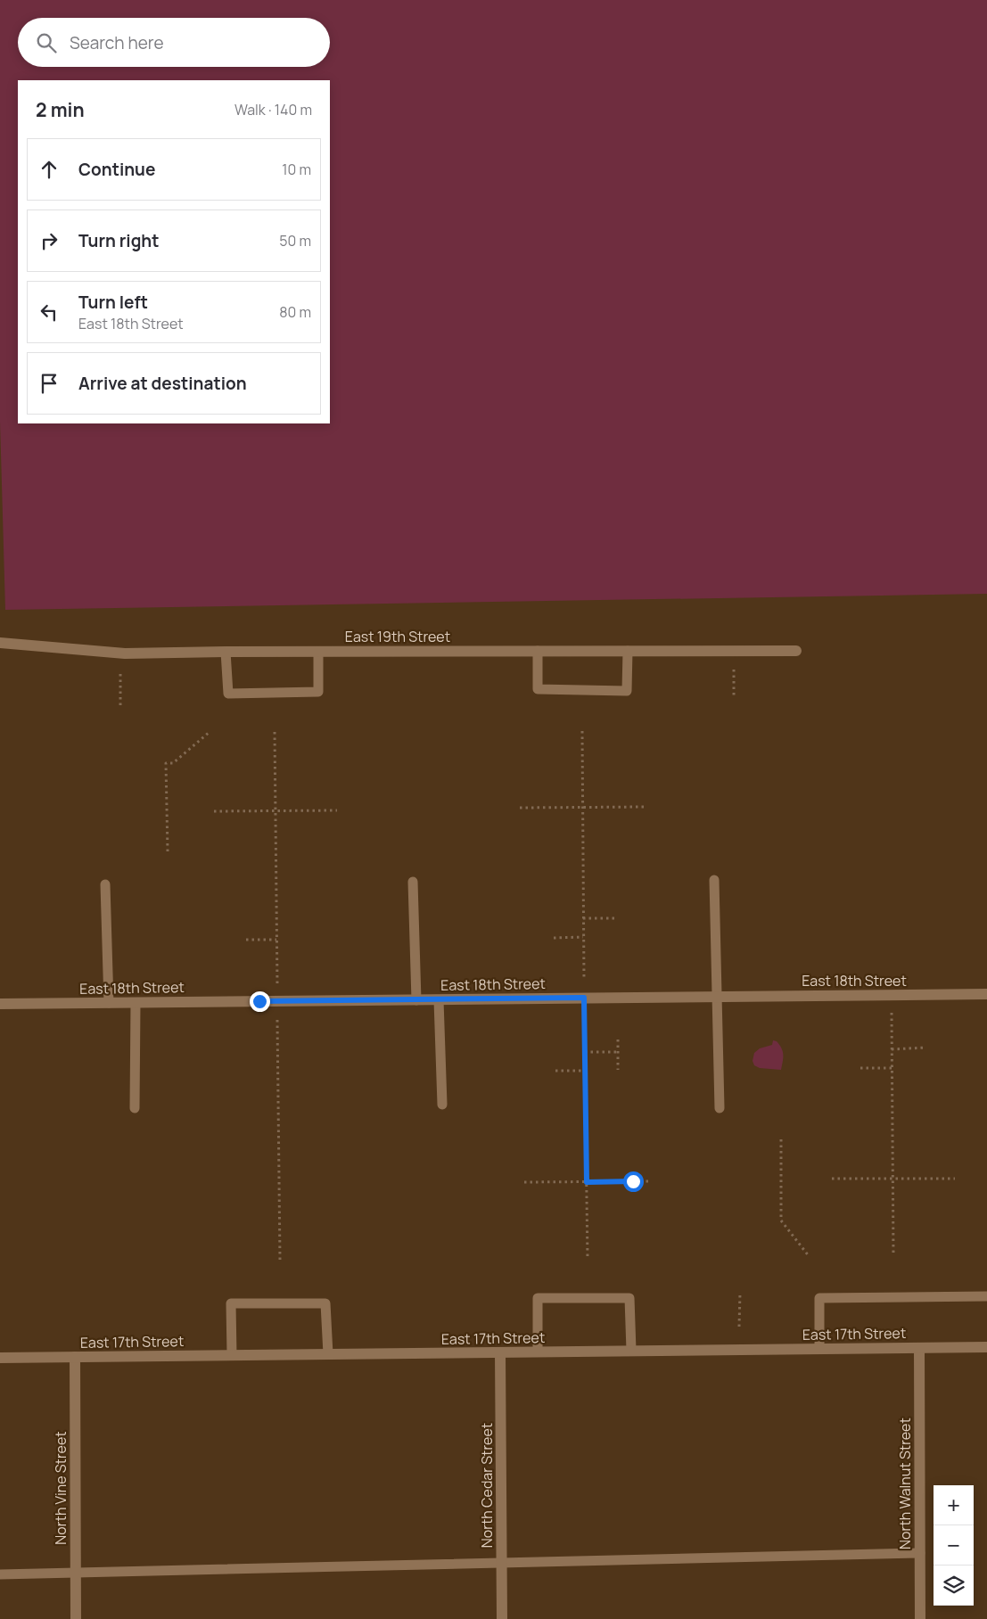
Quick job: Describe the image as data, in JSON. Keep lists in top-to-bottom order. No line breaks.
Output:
{"streets":{"street":["East 19th Street","East 18th Street","East 17th Street","North Walnut Street","North Cedar Street","North Vine Street"]},"crossings":[["East 17th Street","North Walnut Street"],["East 17th Street","North Cedar Street"],["East 17th Street","North Vine Street"]],"page":{"search":"Search here","heading":["2 min","Walk · 140 m"],"list":[["Continue","10 m"],["Turn right","50 m"],["Turn left","East 18th Street","80 m"],"Arrive at destination"],"map_buttons":["+","−"]}}
